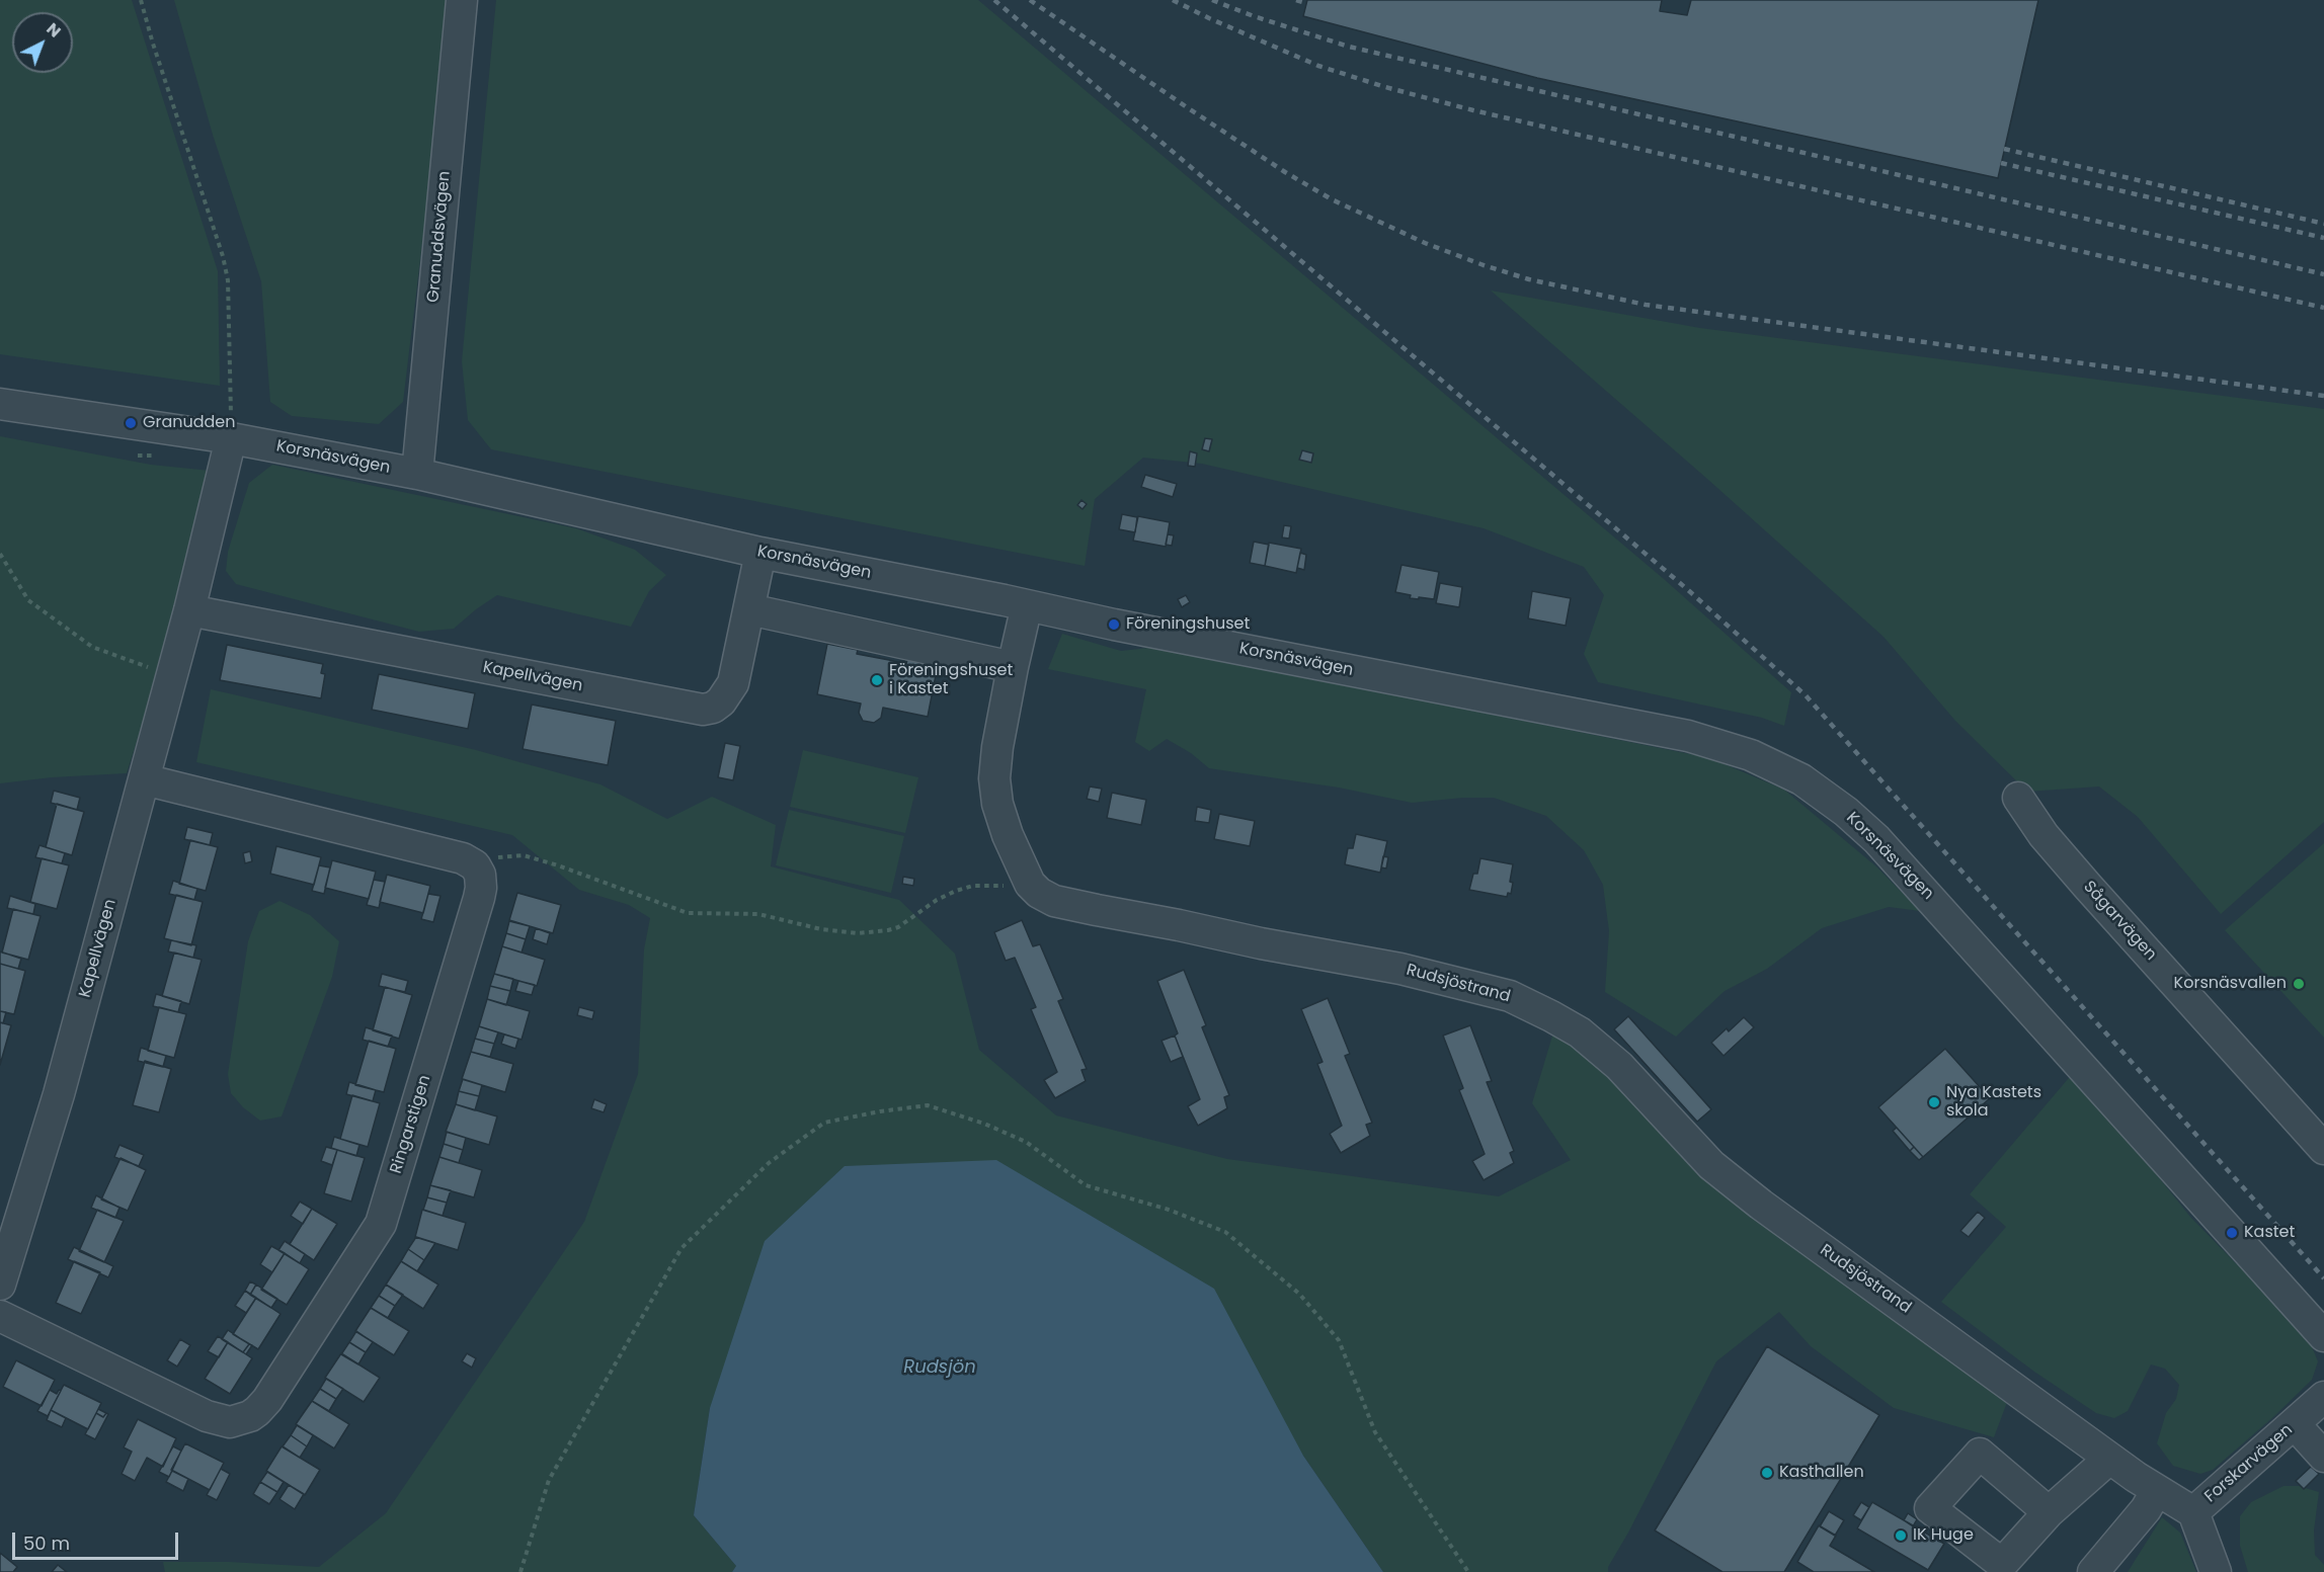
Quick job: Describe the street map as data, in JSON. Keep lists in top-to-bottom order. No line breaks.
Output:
{"streets":{"street":["Granuddsvägen","Korsnäsvägen","Kapellvägen","Sågarvägen","Rudsjöstrand","Ringarstigen","Forskarvägen"]},"crossings":[["Granuddsvägen","Korsnäsvägen"],["Korsnäsvägen","Kapellvägen"],["Rudsjöstrand","Forskarvägen"]],"water":["Rudsjön"],"places":["Granudden","Föreningshuset","Föreningshuset i Kastet","Korsnäsvallen","Nya Kastets skola","Kastet","Kasthallen","IK Huge"],"scale_bar":"50 m","north":"top right"}
